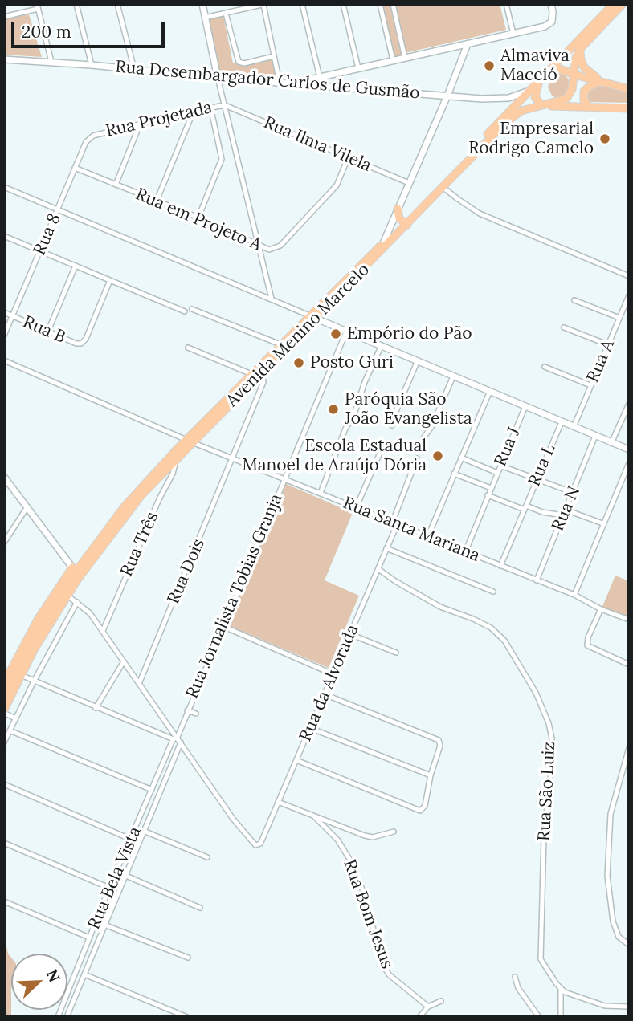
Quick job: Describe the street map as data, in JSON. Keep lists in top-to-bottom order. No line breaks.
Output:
{"streets":{"main road":["Avenida Menino Marcelo"],"street":["Rua Desembargador Carlos de Gusmão","Rua Projetada","Rua Ilma Vilela","Rua em Projeto A","Rua 8","Rua B","Rua A","Rua J","Rua L","Rua N","Rua Santa Mariana","Rua Três","Rua Dois","Rua Jornalista Tobias Granja","Rua da Alvorada","Rua São Luiz","Rua Bela Vista","Rua Bom Jesus"]},"crossings":[["Rua Desembargador Carlos de Gusmão","Avenida Menino Marcelo"],["Rua Projetada","Rua Ilma Vilela"],["Rua Projetada","Rua 8"],["Rua Ilma Vilela","Rua em Projeto A"],["Rua em Projeto A","Rua 8"],["Rua 8","Rua B"],["Avenida Menino Marcelo","Rua Santa Mariana"],["Avenida Menino Marcelo","Rua Três"],["Rua J","Rua Santa Mariana"],["Rua L","Rua Santa Mariana"],["Rua N","Rua Santa Mariana"],["Rua Santa Mariana","Rua Dois"],["Rua Santa Mariana","Rua Jornalista Tobias Granja"],["Rua Santa Mariana","Rua da Alvorada"],["Rua Jornalista Tobias Granja","Rua Bela Vista"],["Rua da Alvorada","Rua São Luiz"]],"places":["Almaviva Maceió","Empresarial Rodrigo Camelo","Empório do Pão","Posto Guri","Paróquia São João Evangelista","Escola Estadual Manoel de Araújo Dória"],"scale_bar":"200 m","north":"top right"}
